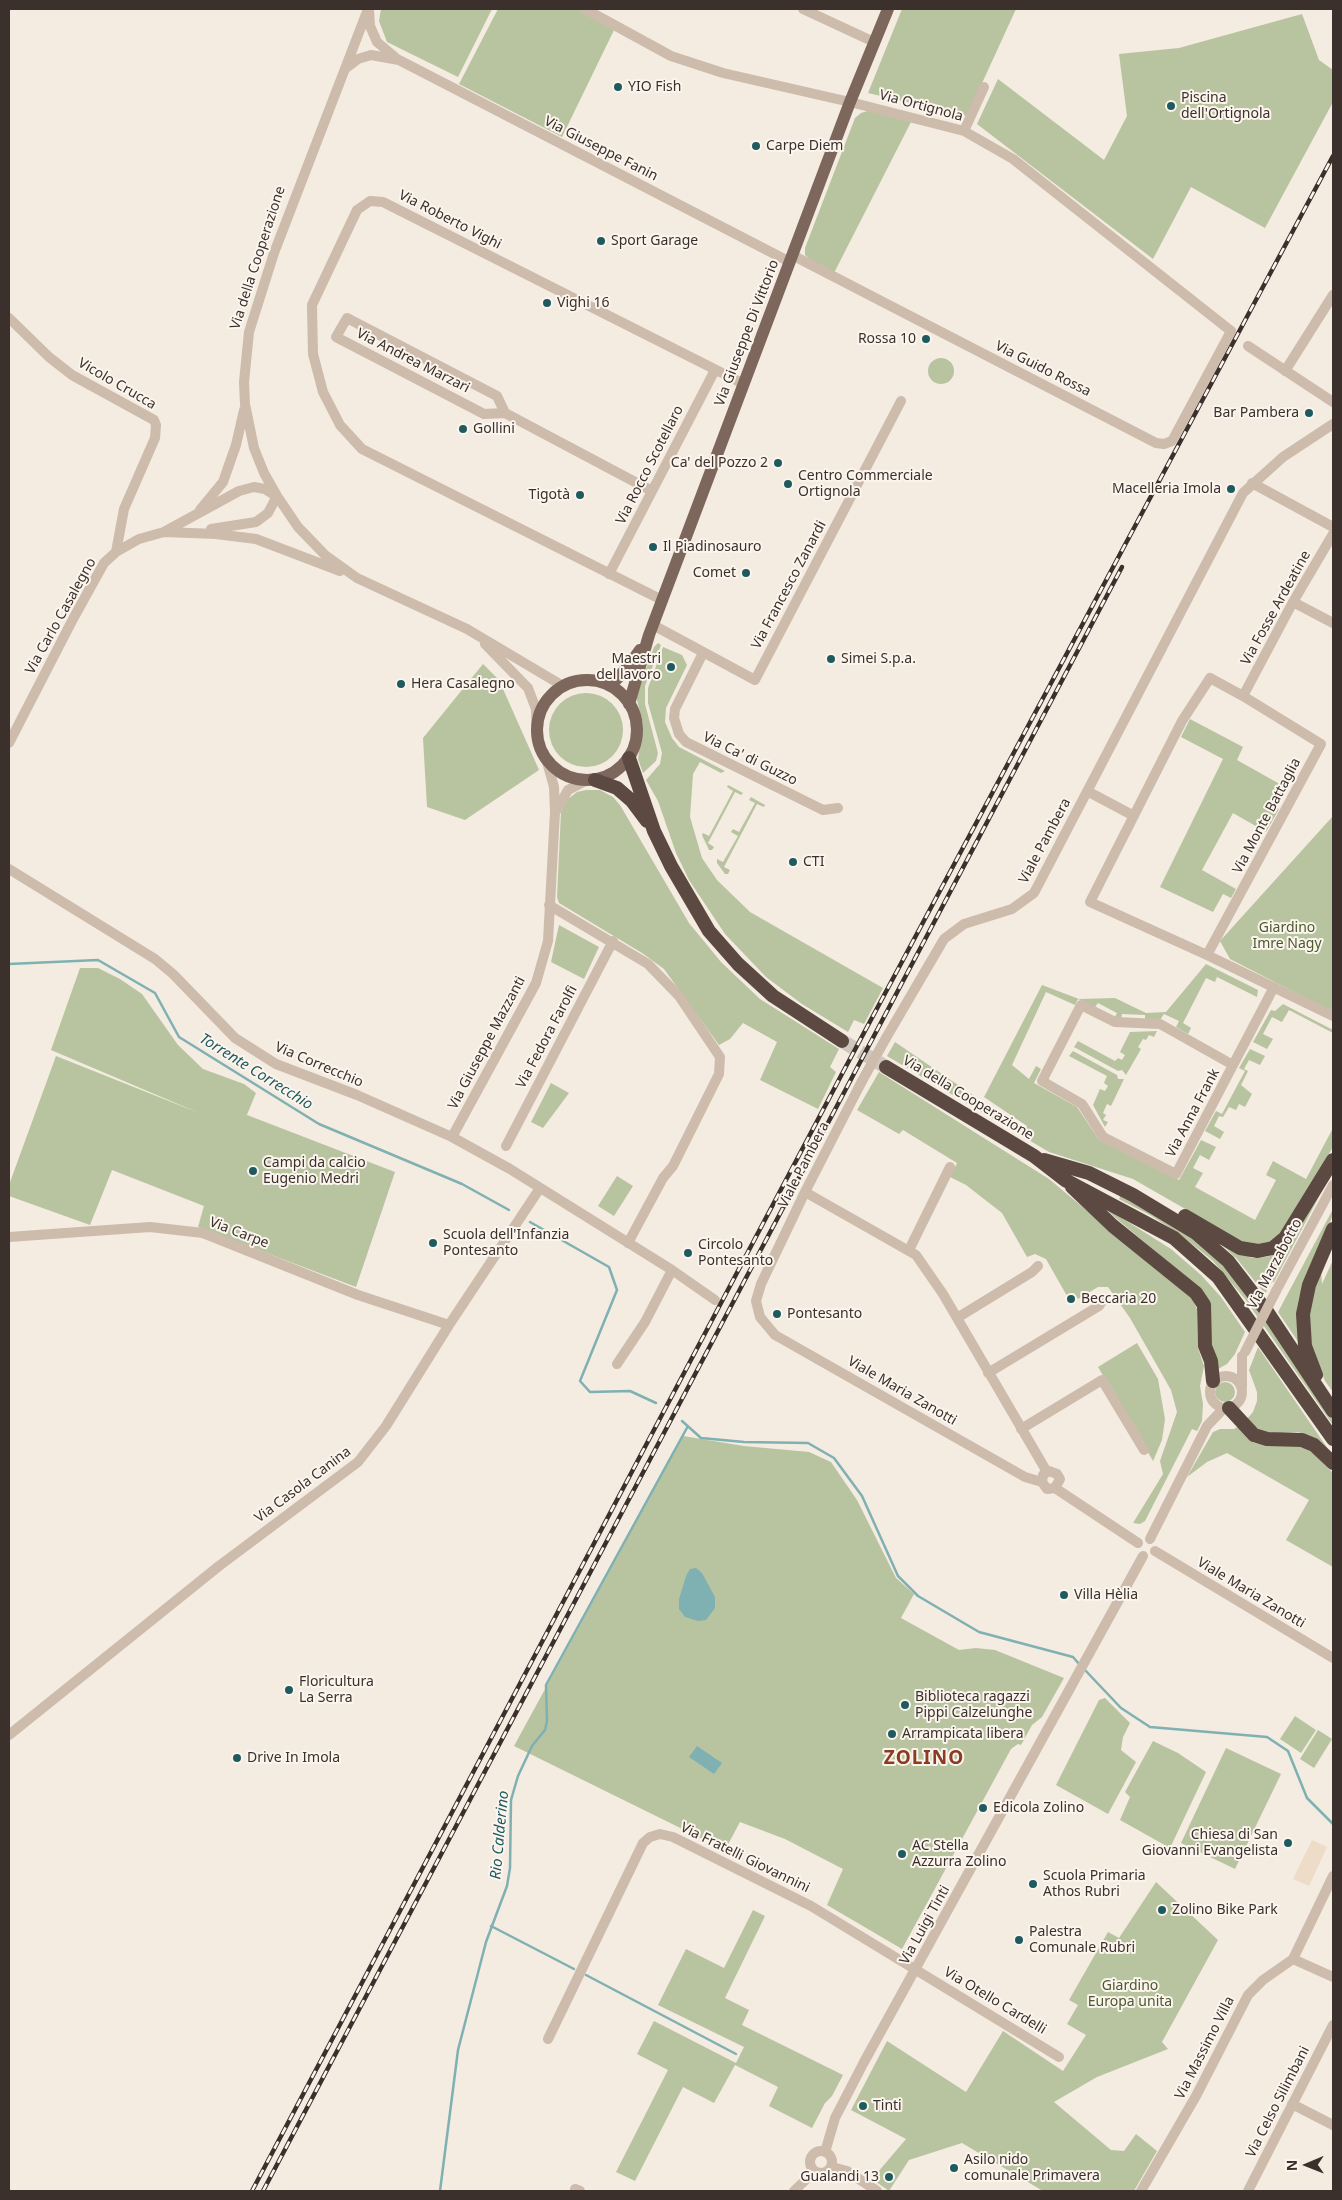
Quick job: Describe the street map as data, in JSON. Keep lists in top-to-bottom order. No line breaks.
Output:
{"streets":{"highway":["Via della Cooperazione"],"main road":["Via Giuseppe Di Vittorio"],"street":["Via Ortignola","Via Giuseppe Fanin","Via Roberto Vighi","Via Andrea Marzari","Via Guido Rossa","Vicolo Crucca","Via Rocco Scotellaro","Via Francesco Zanardi","Via Fosse Ardeatine","Via Carlo Casalegno","Via Ca' di Guzzo","Via Monte Battaglia","Viale Pambera","Via Fedora Farolfi","Via Giuseppe Mazzanti","Via Correcchio","Via Anna Frank","Via Carpe","Via Marzabotto","Viale Maria Zanotti","Via Casola Canina","Via Fratelli Giovannini","Via Luigi Tinti","Via Otello Cardelli","Via Massimo Villa","Via Celso Silimbani"]},"crossings":[["Via Ortignola","Via Giuseppe Di Vittorio"],["Via Ortignola","Via Guido Rossa"],["Via Giuseppe Fanin","Via della Cooperazione"],["Via Giuseppe Fanin","Via Giuseppe Di Vittorio"],["Via Giuseppe Fanin","Via Guido Rossa"],["Via Roberto Vighi","Via Giuseppe Di Vittorio"],["Via Roberto Vighi","Via Rocco Scotellaro"],["Via della Cooperazione","Via Giuseppe Di Vittorio"],["Via della Cooperazione","Via Carlo Casalegno"],["Via della Cooperazione","Via Giuseppe Mazzanti"],["Via Giuseppe Di Vittorio","Via Guido Rossa"],["Via Giuseppe Di Vittorio","Via Francesco Zanardi"],["Via Giuseppe Di Vittorio","Via Giuseppe Mazzanti"],["Via Andrea Marzari","Via Rocco Scotellaro"],["Vicolo Crucca","Via Carlo Casalegno"],["Via Francesco Zanardi","Via Ca' di Guzzo"],["Via Fosse Ardeatine","Via Monte Battaglia"],["Viale Pambera","Viale Maria Zanotti"],["Via Giuseppe Mazzanti","Via Correcchio"],["Via Correcchio","Via Casola Canina"],["Via Carpe","Via Casola Canina"],["Viale Maria Zanotti","Via Luigi Tinti"],["Via Fratelli Giovannini","Via Luigi Tinti"],["Via Fratelli Giovannini","Via Otello Cardelli"],["Via Luigi Tinti","Via Otello Cardelli"]],"districts":["ZOLINO"],"water":["Torrente Correcchio","Rio Calderino"],"parks":["Giardino Imre Nagy","Giardino Europa unita"],"places":["YIO Fish","Piscina dell'Ortignola","Carpe Diem","Sport Garage","Vighi 16","Rossa 10","Bar Pambera","Gollini","Ca' del Pozzo 2","Centro Commerciale Ortignola","Macelleria Imola","Tigotà","Il Piadinosauro","Comet","Simei S.p.a.","Maestri del lavoro","Hera Casalegno","CTI","Campi da calcio Eugenio Medri","Scuola dell'Infanzia Pontesanto","Circolo Pontesanto","Beccaria 20","Pontesanto","Villa Hèlia","Floricultura La Serra","Biblioteca ragazzi Pippi Calzelunghe","Arrampicata libera","Drive In Imola","Edicola Zolino","Chiesa di San Giovanni Evangelista","AC Stella Azzurra Zolino","Scuola Primaria Athos Rubri","Zolino Bike Park","Palestra Comunale Rubri","Tinti","Asilo nido comunale Primavera","Gualandi 13"],"north":"left"}
